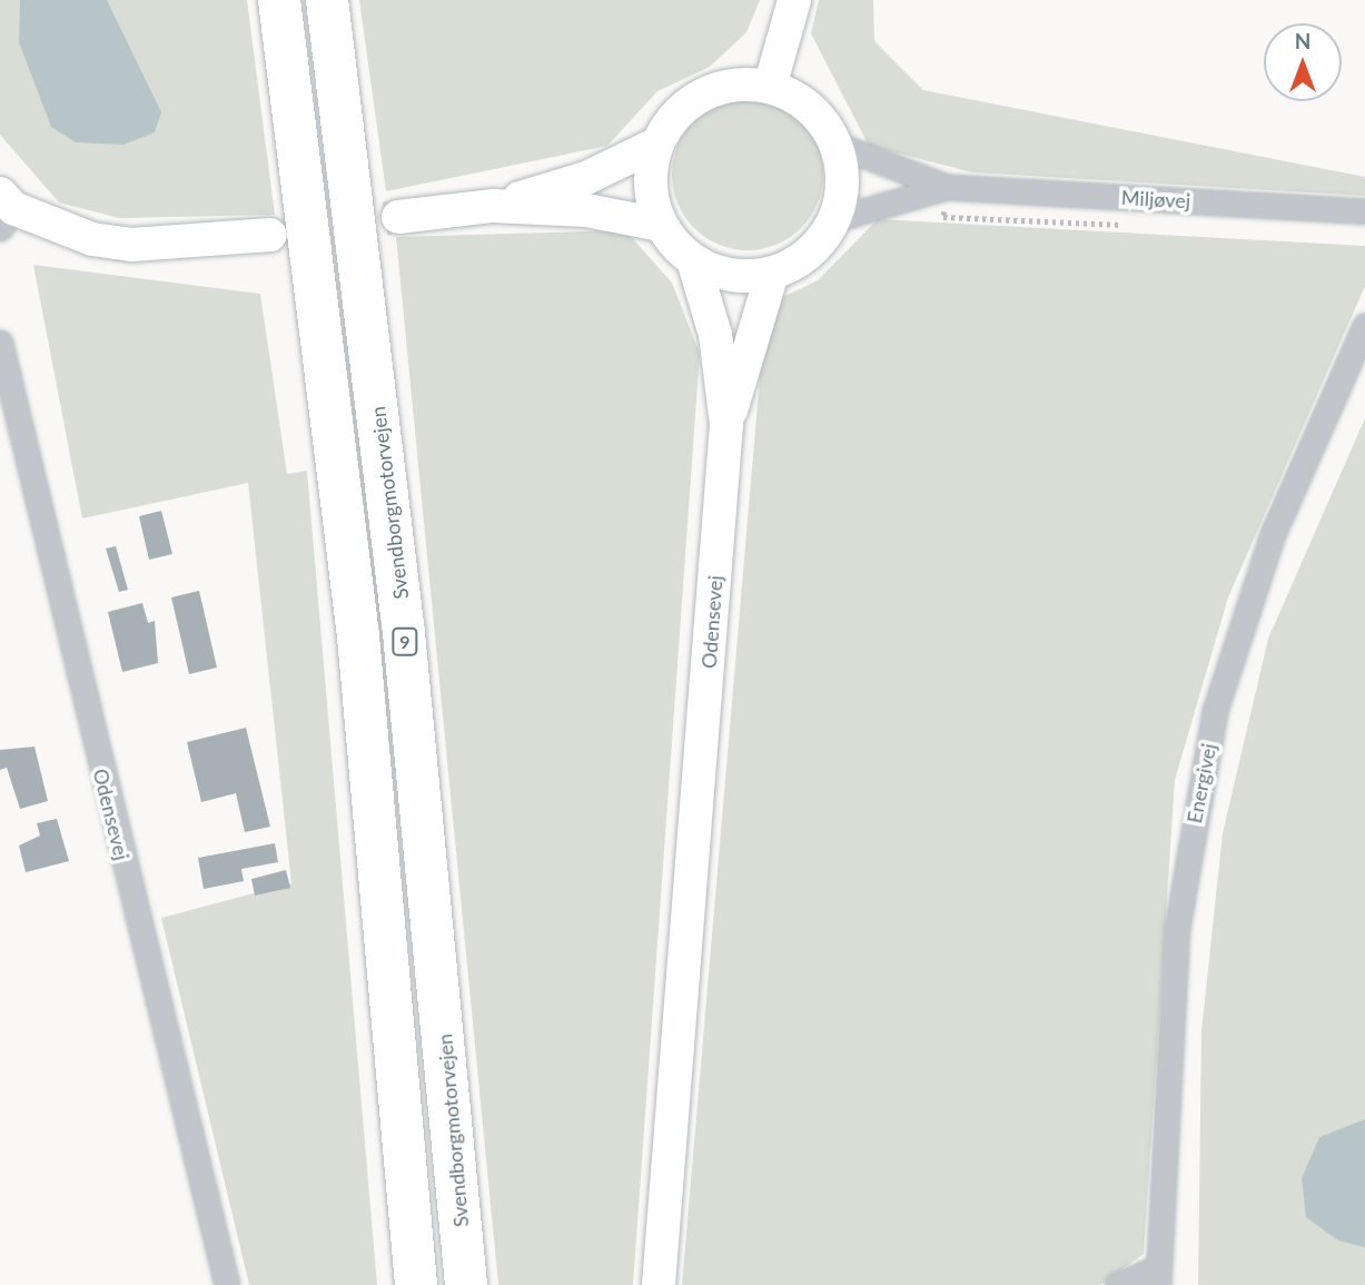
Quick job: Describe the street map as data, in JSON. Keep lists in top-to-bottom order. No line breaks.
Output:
{"streets":{"highway":["Svendborgmotorvejen","9"],"main road":["Odensevej"],"street":["Miljøvej","Energivej"]},"crossings":[["Miljøvej","Odensevej"]],"north":"top"}
